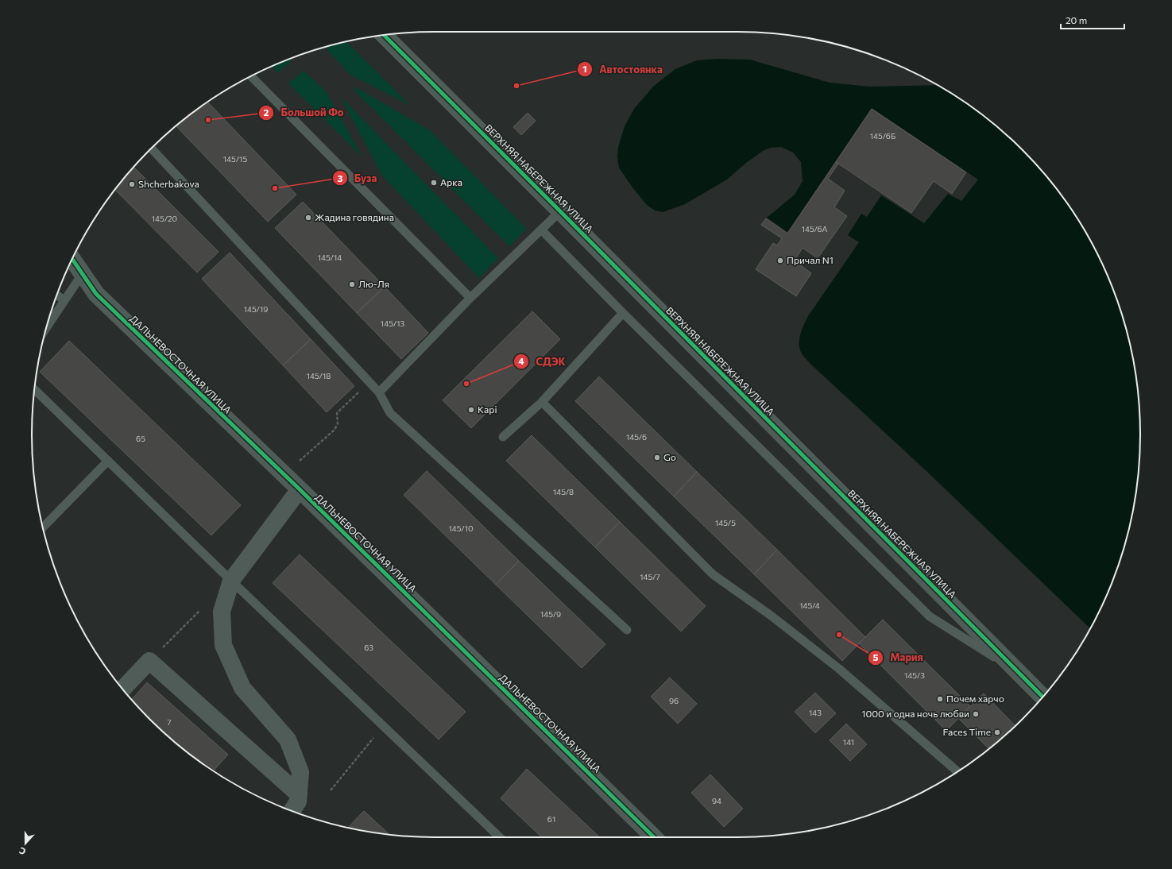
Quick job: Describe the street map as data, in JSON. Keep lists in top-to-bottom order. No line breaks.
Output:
{"streets":{"street":["ВЕРХНЯЯ НАБЕРЕЖНАЯ УЛИЦА","ДАЛЬНЕВОСТОЧНАЯ УЛИЦА"]},"places":["Автостоянка","Большой Фо","Арка","Shcherbakova","Буза","Жадина говядина","Причал N1","Лю-Ля","СДЭК","Kapi","Go","Мария","Почем харчо","1000 и одна ночь любви","Faces Time"],"house_numbers":["145/6Б","145/15","145/20","145/6А","145/14","145/19","145/13","145/18","145/6","65","145/8","145/5","145/10","145/7","145/4","145/9","63","145/3","96","143","7","141","94","61"],"scale_bar":"20 m","north":"bottom"}
